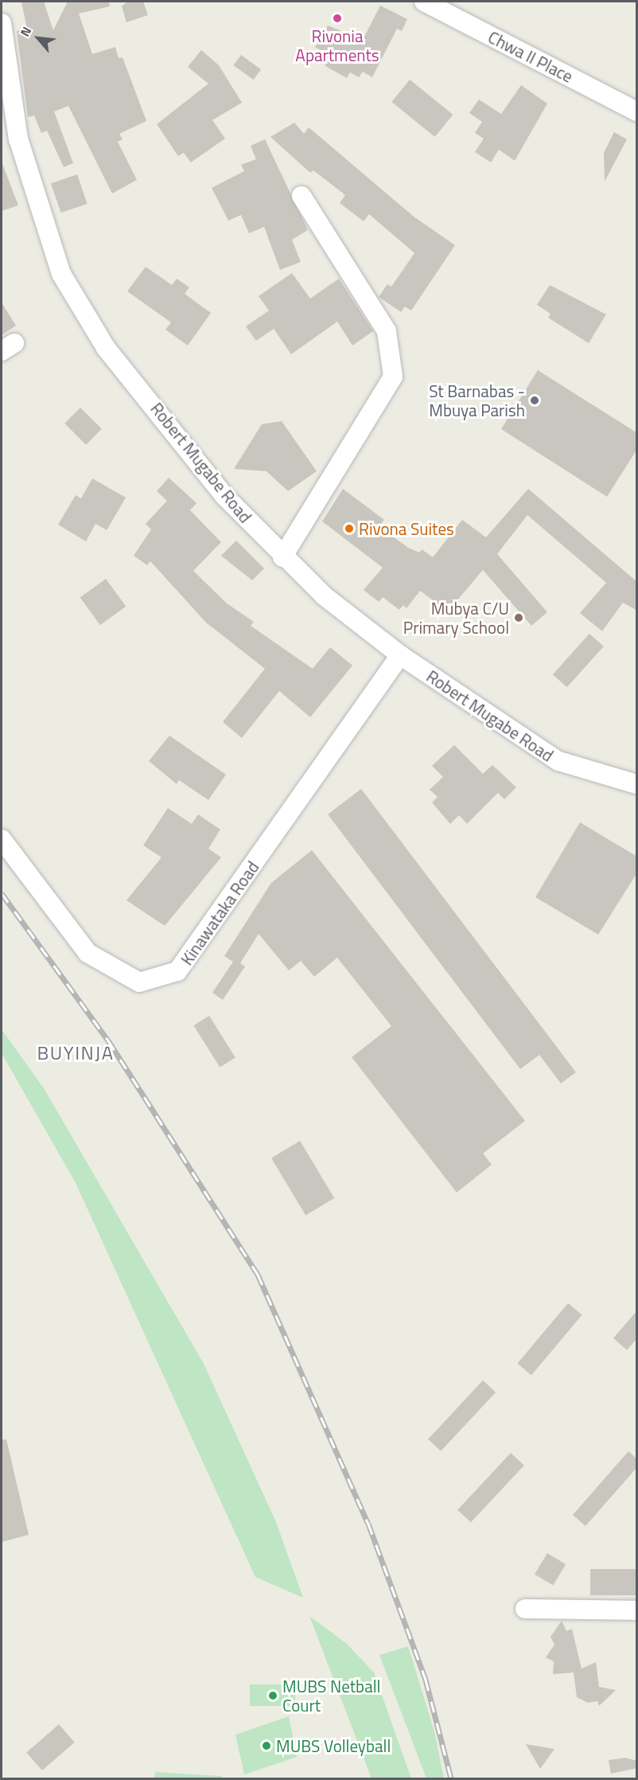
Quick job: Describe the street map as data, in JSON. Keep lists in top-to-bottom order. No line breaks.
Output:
{"streets":{"street":["Chwa II Place","Robert Mugabe Road","Kinawataka Road"]},"crossings":[["Robert Mugabe Road","Kinawataka Road"]],"districts":["BUYINJA"],"places":["Rivonia Apartments","St Barnabas - Mbuya Parish","Rivona Suites","Mubya C/U Primary School","MUBS Netball Court","MUBS Volleyball"],"north":"top left"}
